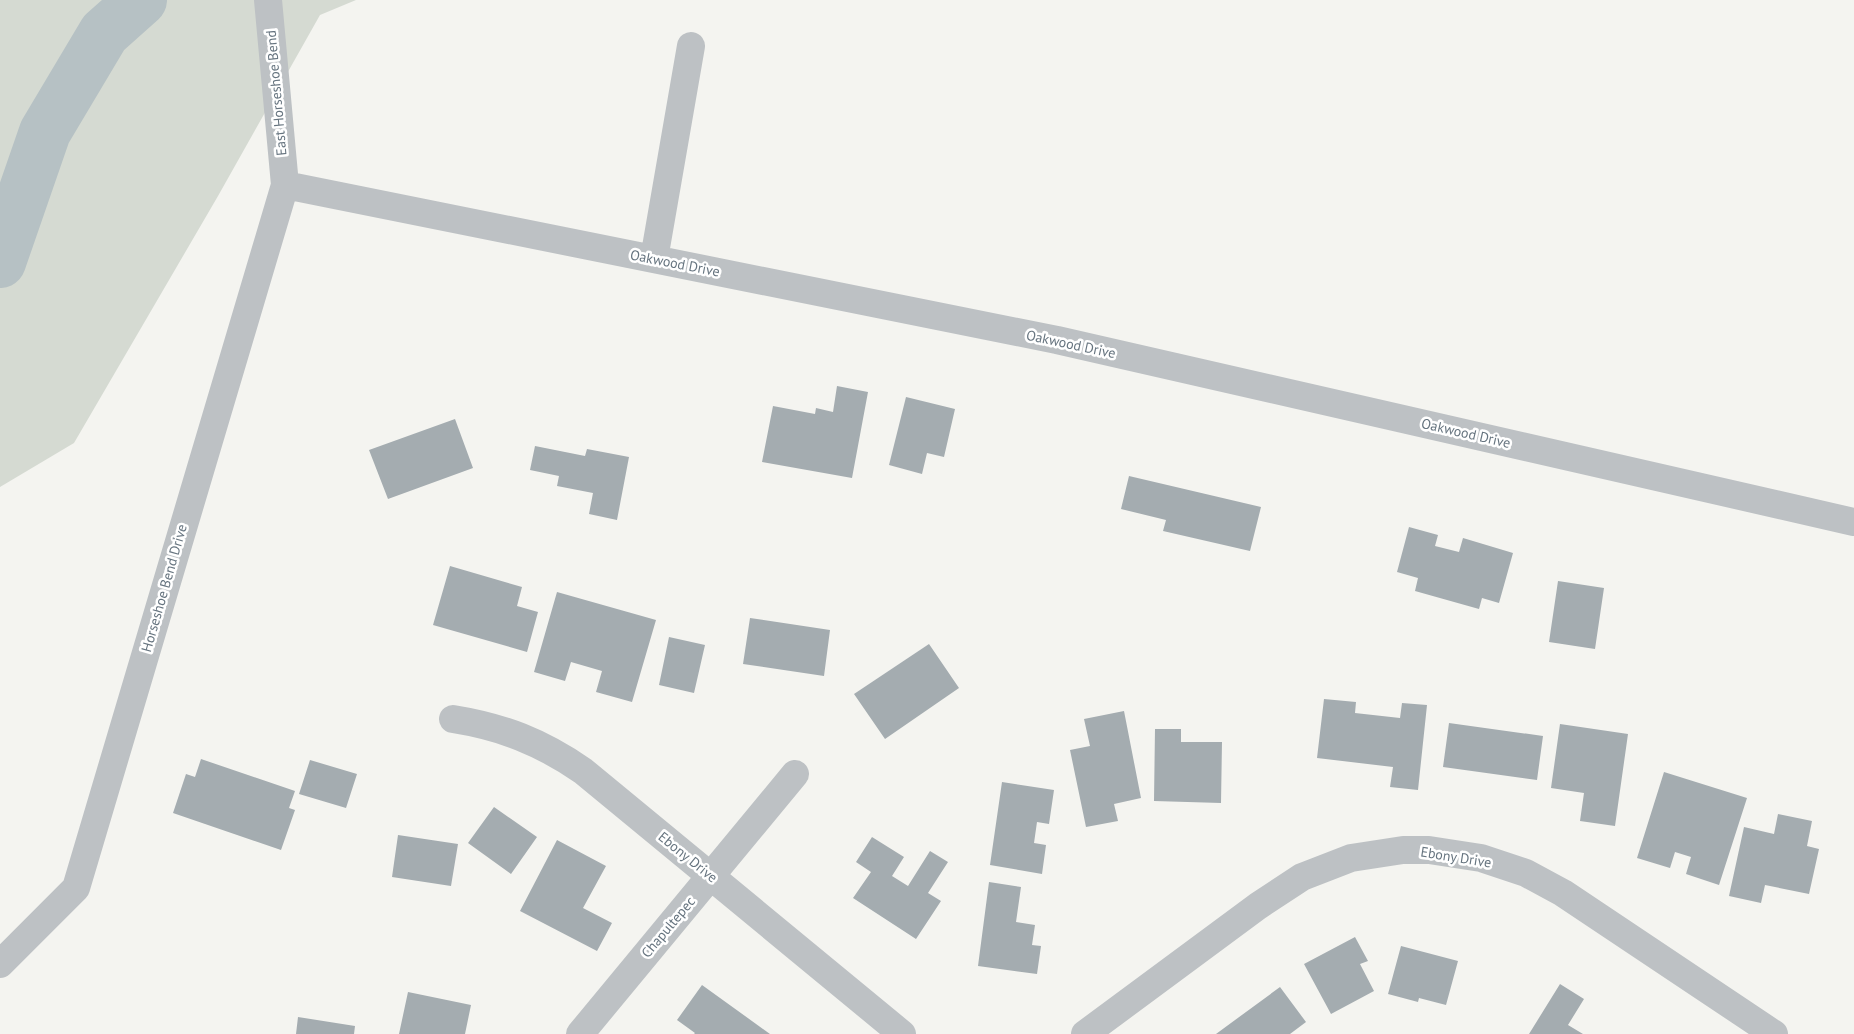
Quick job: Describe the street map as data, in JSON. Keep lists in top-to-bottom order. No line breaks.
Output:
{"streets":{"street":["East Horseshoe Bend","Oakwood Drive","Horseshoe Bend Drive","Ebony Drive","Chapultepec"]},"crossings":[["East Horseshoe Bend","Oakwood Drive"],["East Horseshoe Bend","Horseshoe Bend Drive"],["Oakwood Drive","Horseshoe Bend Drive"],["Ebony Drive","Chapultepec"]]}
